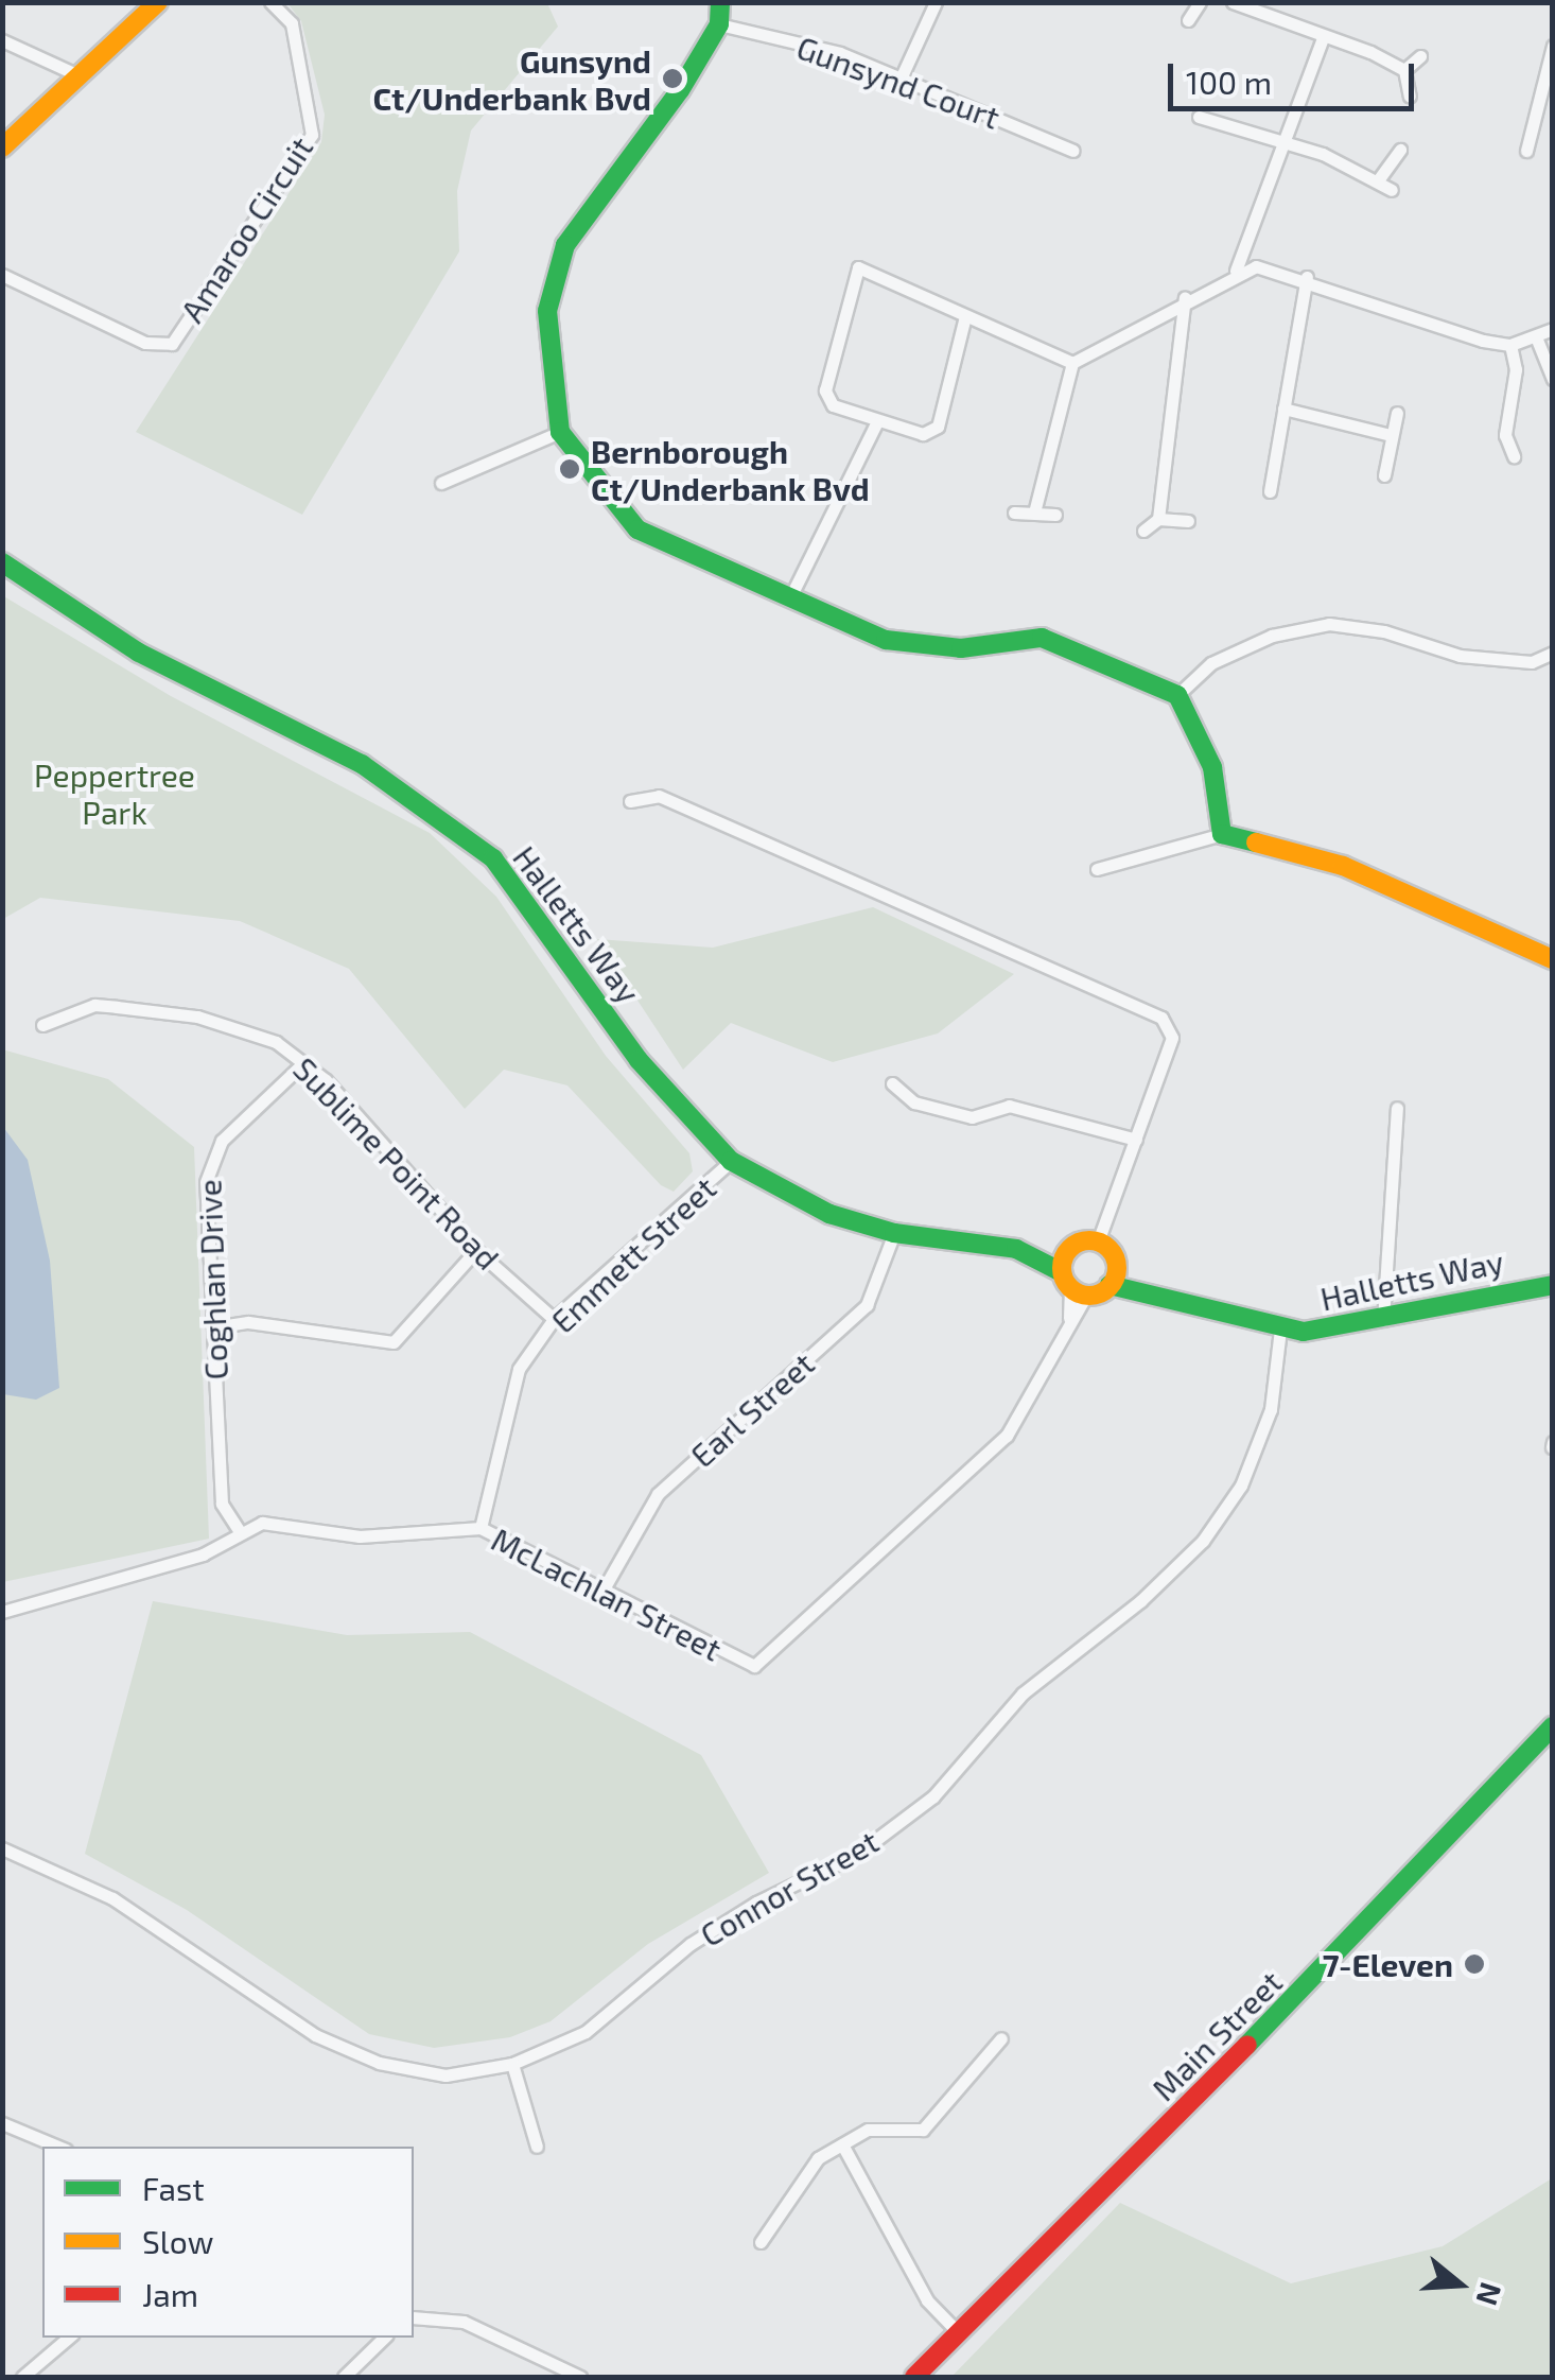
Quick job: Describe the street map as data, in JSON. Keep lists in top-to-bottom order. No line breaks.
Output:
{"streets":{"street":["Gunsynd Court","Amaroo Circuit","Halletts Way","Sublime Point Road","Emmett Street","Coghlan Drive","Earl Street","McLachlan Street","Connor Street","Main Street"]},"crossings":[["Halletts Way","Emmett Street"],["Halletts Way","Earl Street"],["Halletts Way","McLachlan Street"],["Halletts Way","Connor Street"],["Sublime Point Road","Emmett Street"],["Sublime Point Road","Coghlan Drive"],["Emmett Street","McLachlan Street"],["Coghlan Drive","McLachlan Street"],["Earl Street","McLachlan Street"]],"parks":["Peppertree Park"],"places":["Gunsynd Ct/Underbank Bvd","Bernborough Ct/Underbank Bvd","7-Eleven"],"legend":["Fast","Slow","Jam"],"scale_bar":"100 m","north":"right"}
